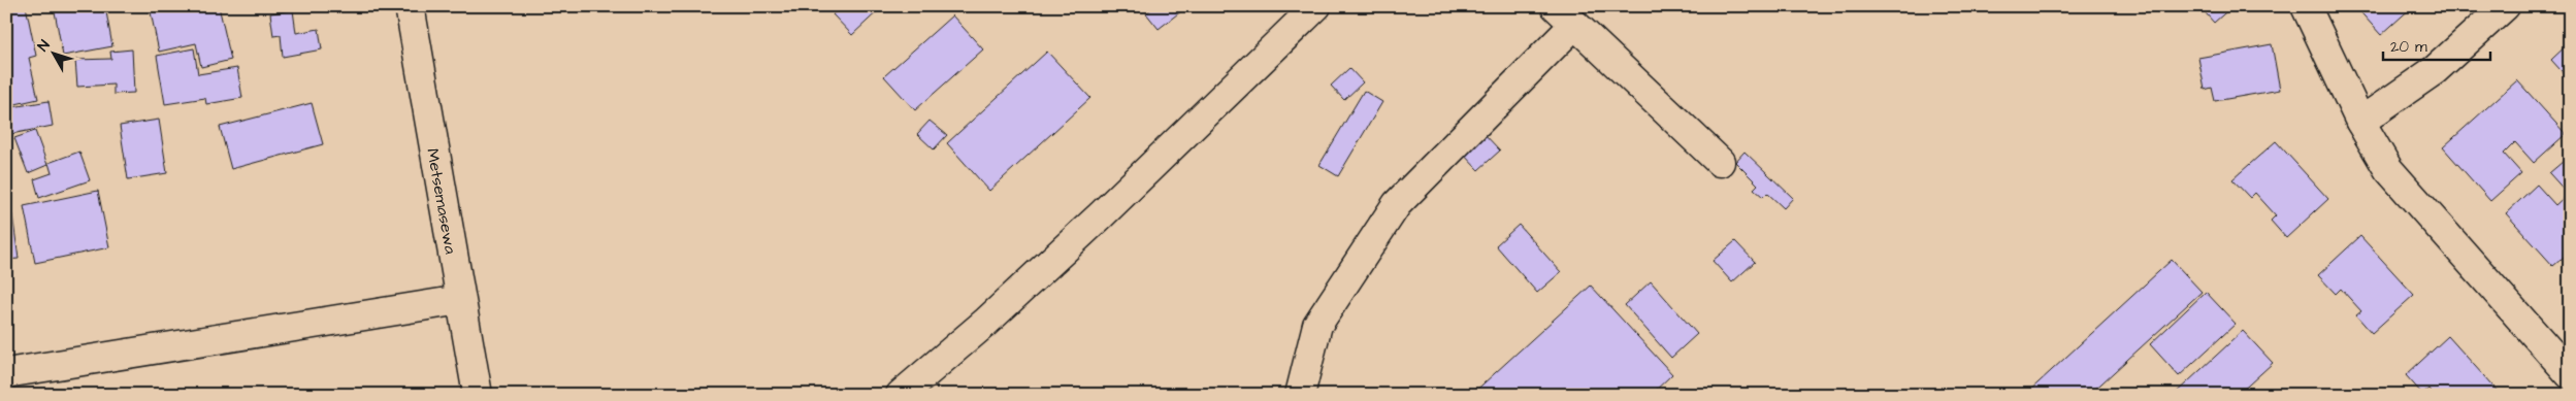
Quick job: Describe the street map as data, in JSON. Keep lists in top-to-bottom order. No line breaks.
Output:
{"streets":{"street":["Metsemasewa"]},"scale_bar":"20 m","north":"top left"}
